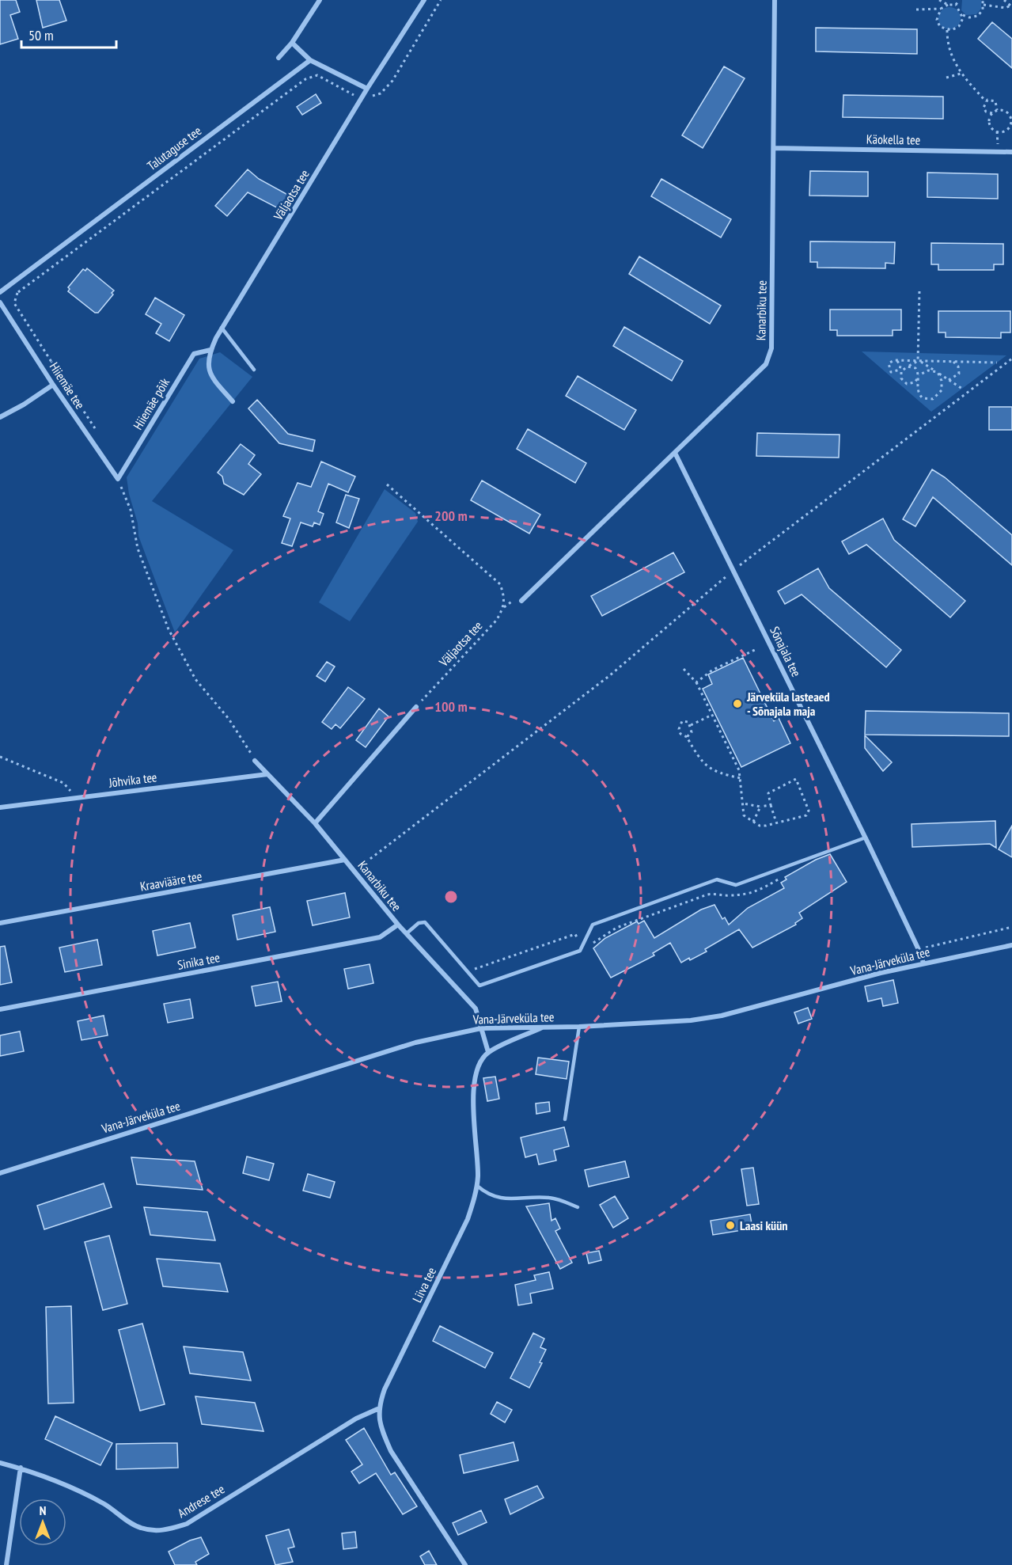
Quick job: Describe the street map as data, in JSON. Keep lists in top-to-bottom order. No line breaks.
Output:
{"streets":{"street":["Käokella tee","Talutaguse tee","Väljaotsa tee","Kanarbiku tee","Hiiemäe tee","Hiiemäe põik","Sõnajala tee","Jõhvika tee","Kraaviääre tee","Sinika tee","Vana-Järveküla tee","Liiva tee","Andrese tee"]},"crossings":[["Käokella tee","Kanarbiku tee"],["Väljaotsa tee","Hiiemäe põik"],["Kanarbiku tee","Sõnajala tee"],["Kanarbiku tee","Jõhvika tee"],["Kanarbiku tee","Kraaviääre tee"],["Kanarbiku tee","Sinika tee"],["Kanarbiku tee","Vana-Järveküla tee"],["Kanarbiku tee","Liiva tee"],["Hiiemäe tee","Hiiemäe põik"],["Sõnajala tee","Vana-Järveküla tee"],["Liiva tee","Andrese tee"]],"places":["Järveküla lasteaed - Sõnajala maja","Laasi küün"],"scale_bar":"50 m","north":"top","rings":["200 m","100 m"]}
